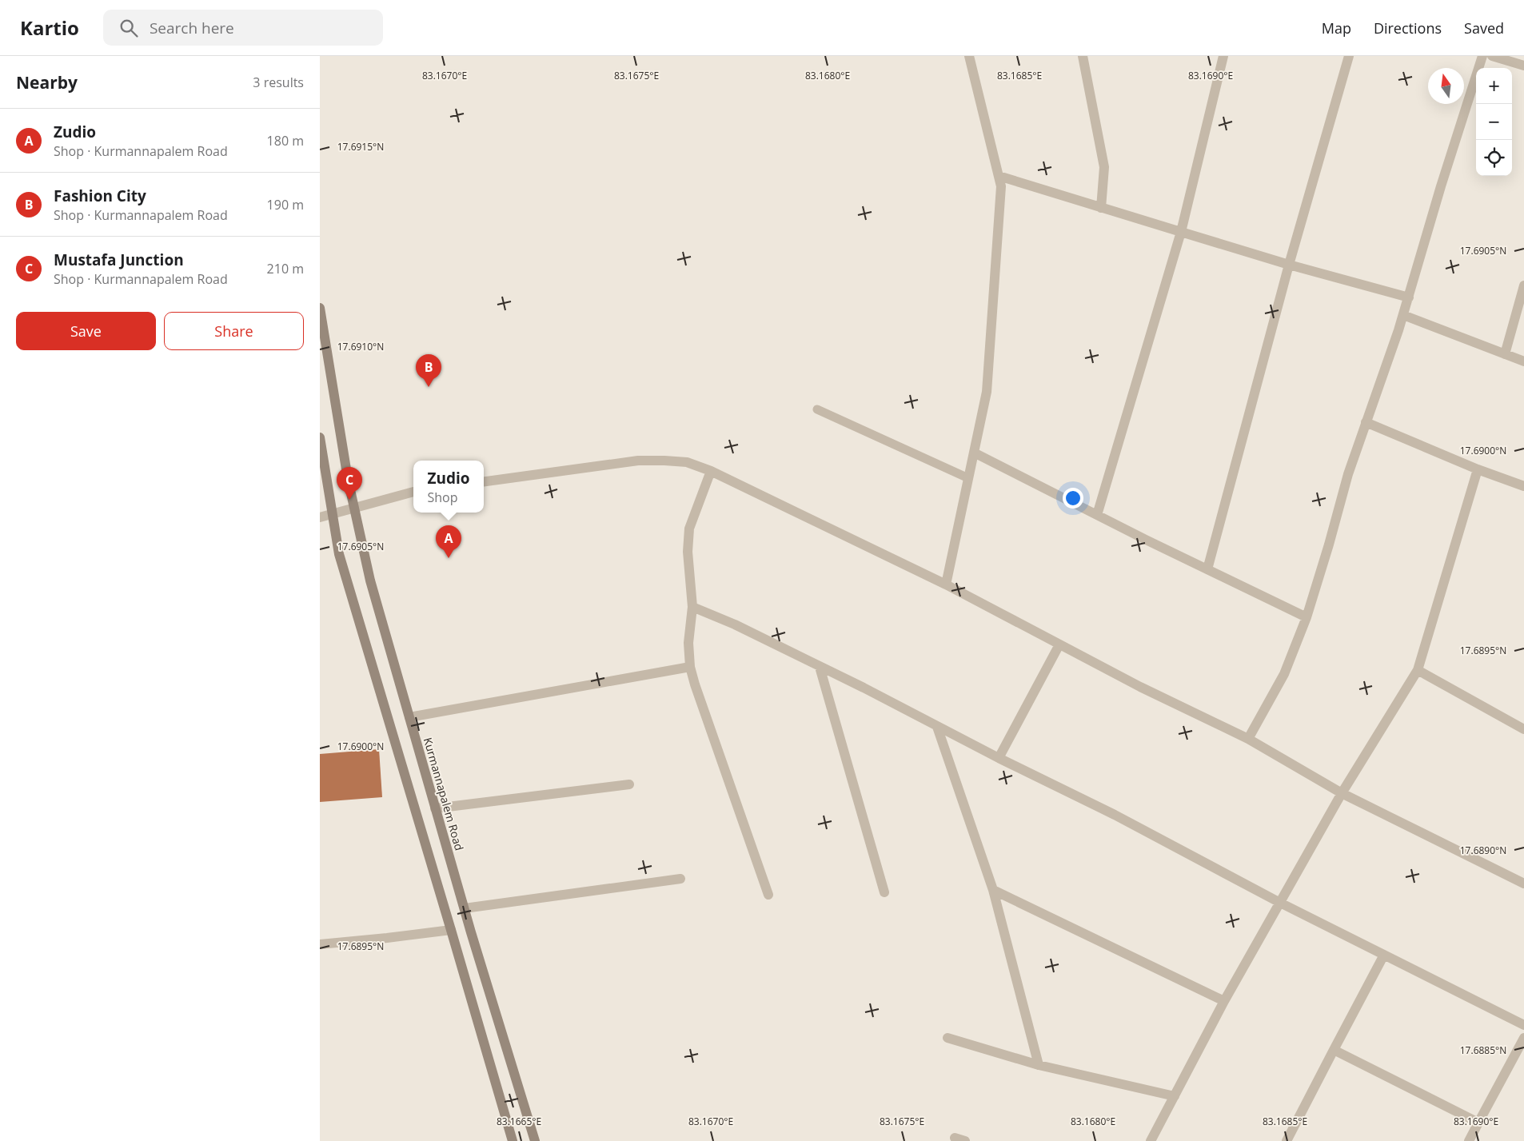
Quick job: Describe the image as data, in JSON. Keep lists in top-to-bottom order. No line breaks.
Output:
{"streets":{"main road":["Kurmannapalem Road"]},"north":"top","page":{"header":"Kartio","search":"Search here","nav":["Map","Directions","Saved"],"heading":["Nearby","3 results"],"map_buttons":["+","−"],"list":[{"mark":"A","name":"Zudio","note":"Shop · Kurmannapalem Road","value":"180 m"},{"mark":"B","name":"Fashion City","note":"Shop · Kurmannapalem Road","value":"190 m"},{"mark":"C","name":"Mustafa Junction","note":"Shop · Kurmannapalem Road","value":"210 m"}],"buttons":["Save","Share"],"pins":["B","C","A"],"popup":["Zudio","Shop"]},"coordinates":["83.1670°E","83.1675°E","83.1680°E","83.1685°E","83.1690°E","17.6915°N","17.6905°N","17.6910°N","17.6900°N","17.6895°N","17.6890°N","17.6885°N","83.1665°E"]}
